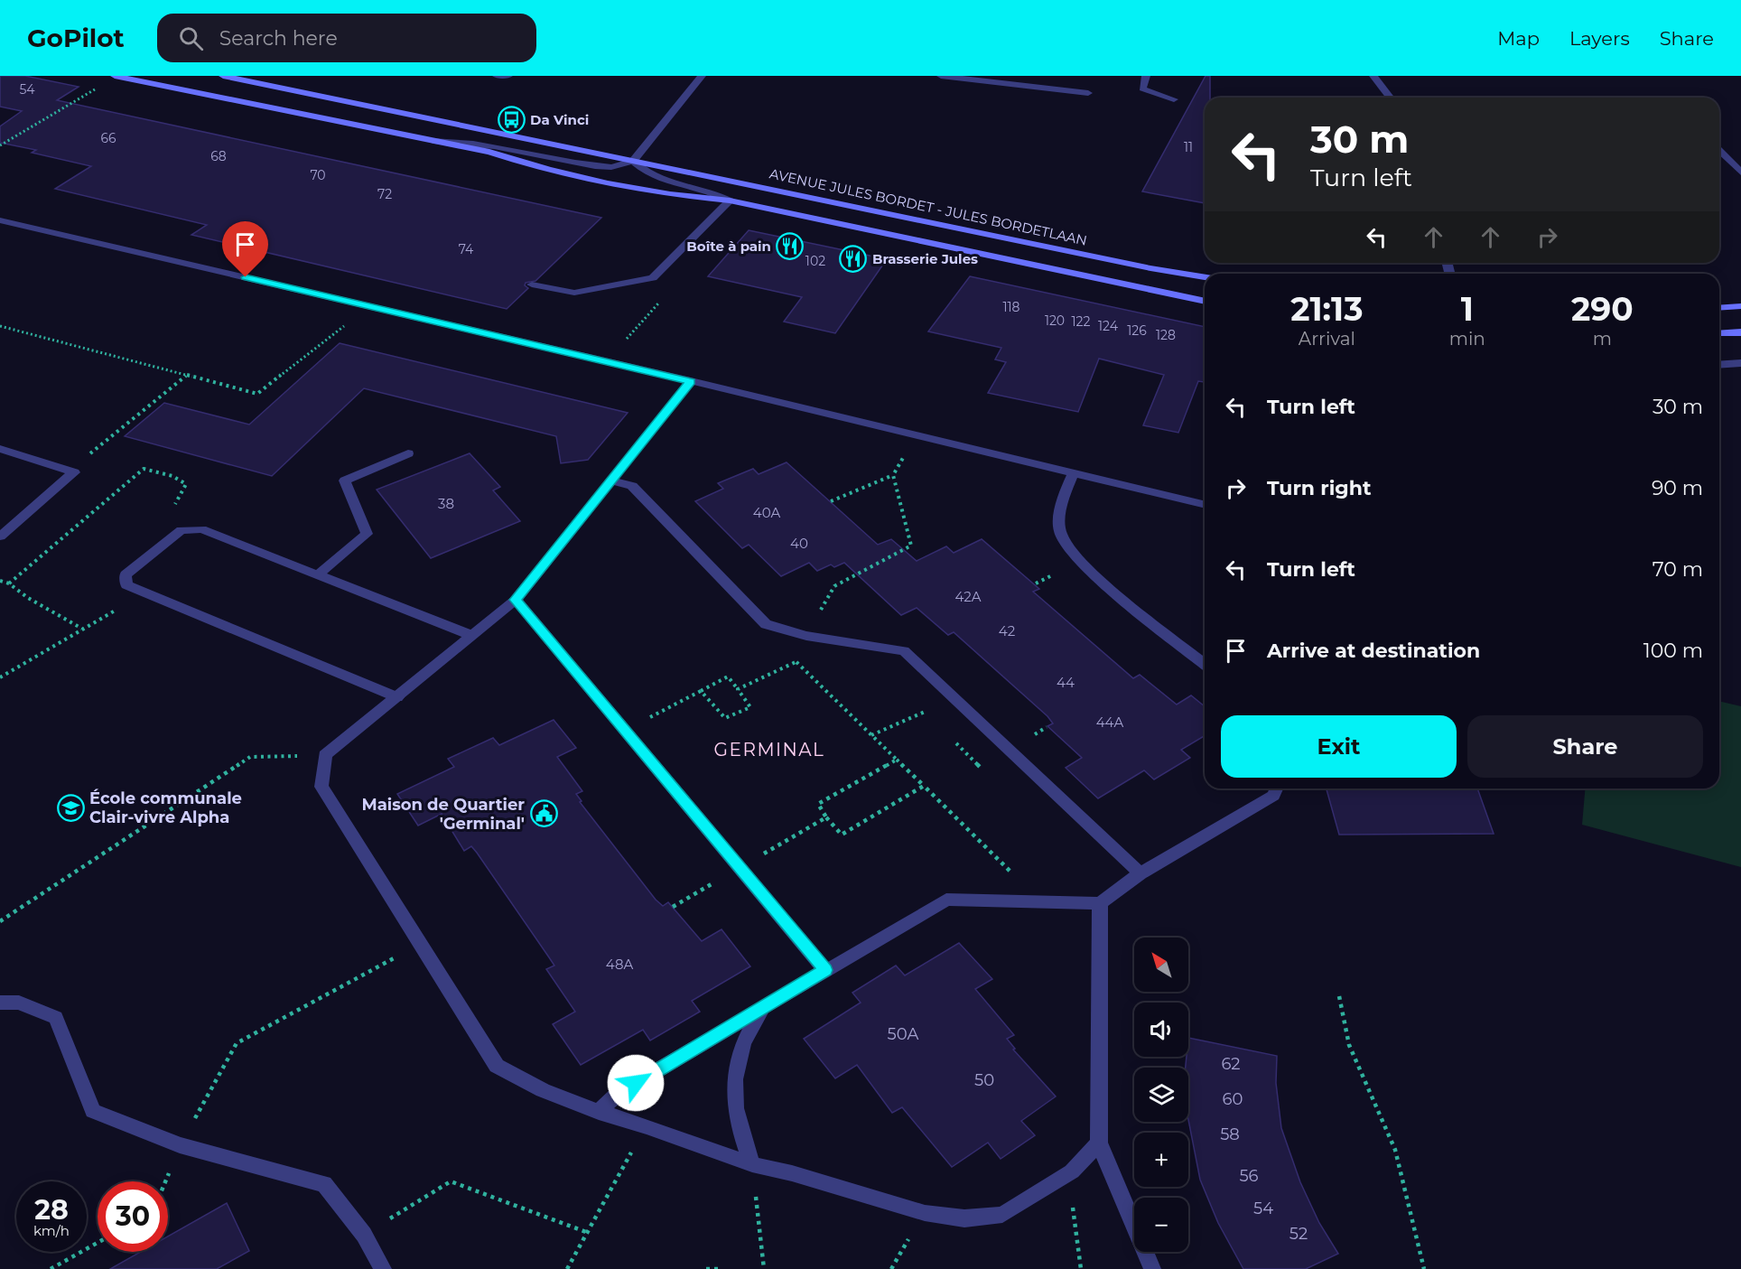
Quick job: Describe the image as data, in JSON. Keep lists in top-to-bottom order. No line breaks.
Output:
{"streets":{"main road":["AVENUE JULES BORDET - JULES BORDETLAAN"]},"districts":["GERMINAL"],"places":{"bus stop":["Da Vinci"],"restaurant":["Boîte à pain","Brasserie Jules"],"school or university":["École communale Clair-vivre Alpha"],"public building":["Maison de Quartier 'Germinal'"]},"house_numbers":["54","66","11","68","70","72","74","102","118","120","122","124","126","128","38","40A","40","42A","42","44","44A","48A","50A","62","50","60","58","56","54","52"],"north":"top left","page":{"header":"GoPilot","search":"Search here","nav":["Map","Layers","Share"],"turn":["30 m","Turn left"],"eta":["21:13","Arrival","1","min","290","m"],"list":[{"name":"Turn left","value":"30 m"},{"name":"Turn right","value":"90 m"},{"name":"Turn left","value":"70 m"},{"name":"Arrive at destination","value":"100 m"}],"buttons":["Exit","Share"],"map_buttons":["+","−"],"speed":"28 km/h","limit":"30"}}
